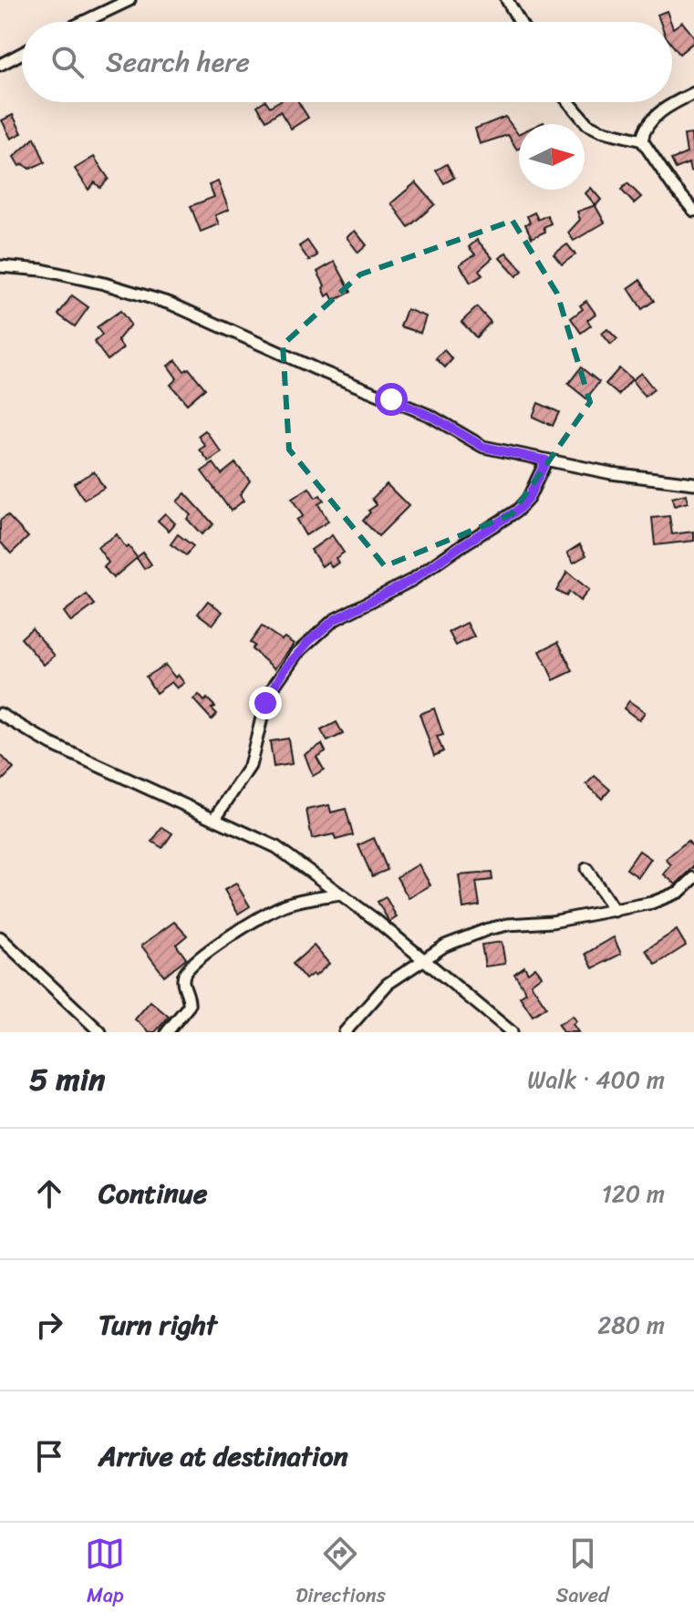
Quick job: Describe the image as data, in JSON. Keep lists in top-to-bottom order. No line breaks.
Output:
{"north":"right","page":{"search":"Search here","heading":["5 min","Walk · 400 m"],"list":[["Continue","120 m"],["Turn right","280 m"],"Arrive at destination"],"nav":["Map","Directions","Saved"]}}
